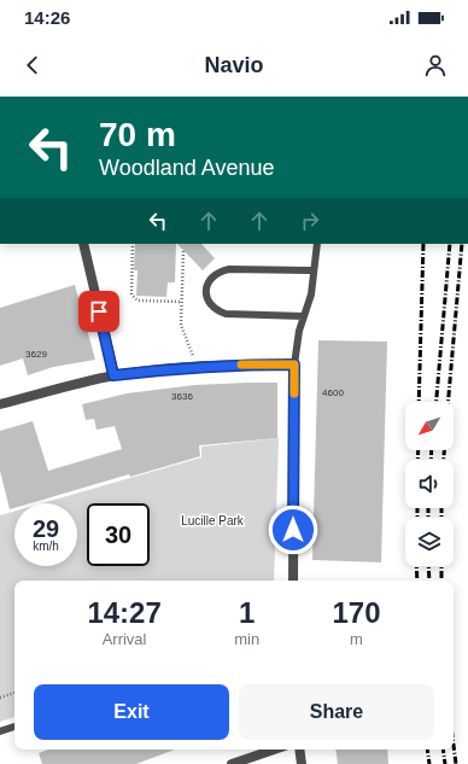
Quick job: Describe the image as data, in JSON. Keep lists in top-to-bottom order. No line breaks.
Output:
{"parks":["Lucille Park"],"house_numbers":["3629","4600","3636"],"north":"bottom left","page":{"status":"14:26","header":"Navio","turn":["70 m","Woodland Avenue"],"speed":"29 km/h","limit":"30","eta":["14:27","Arrival","1","min","170","m"],"buttons":["Exit","Share"]}}
